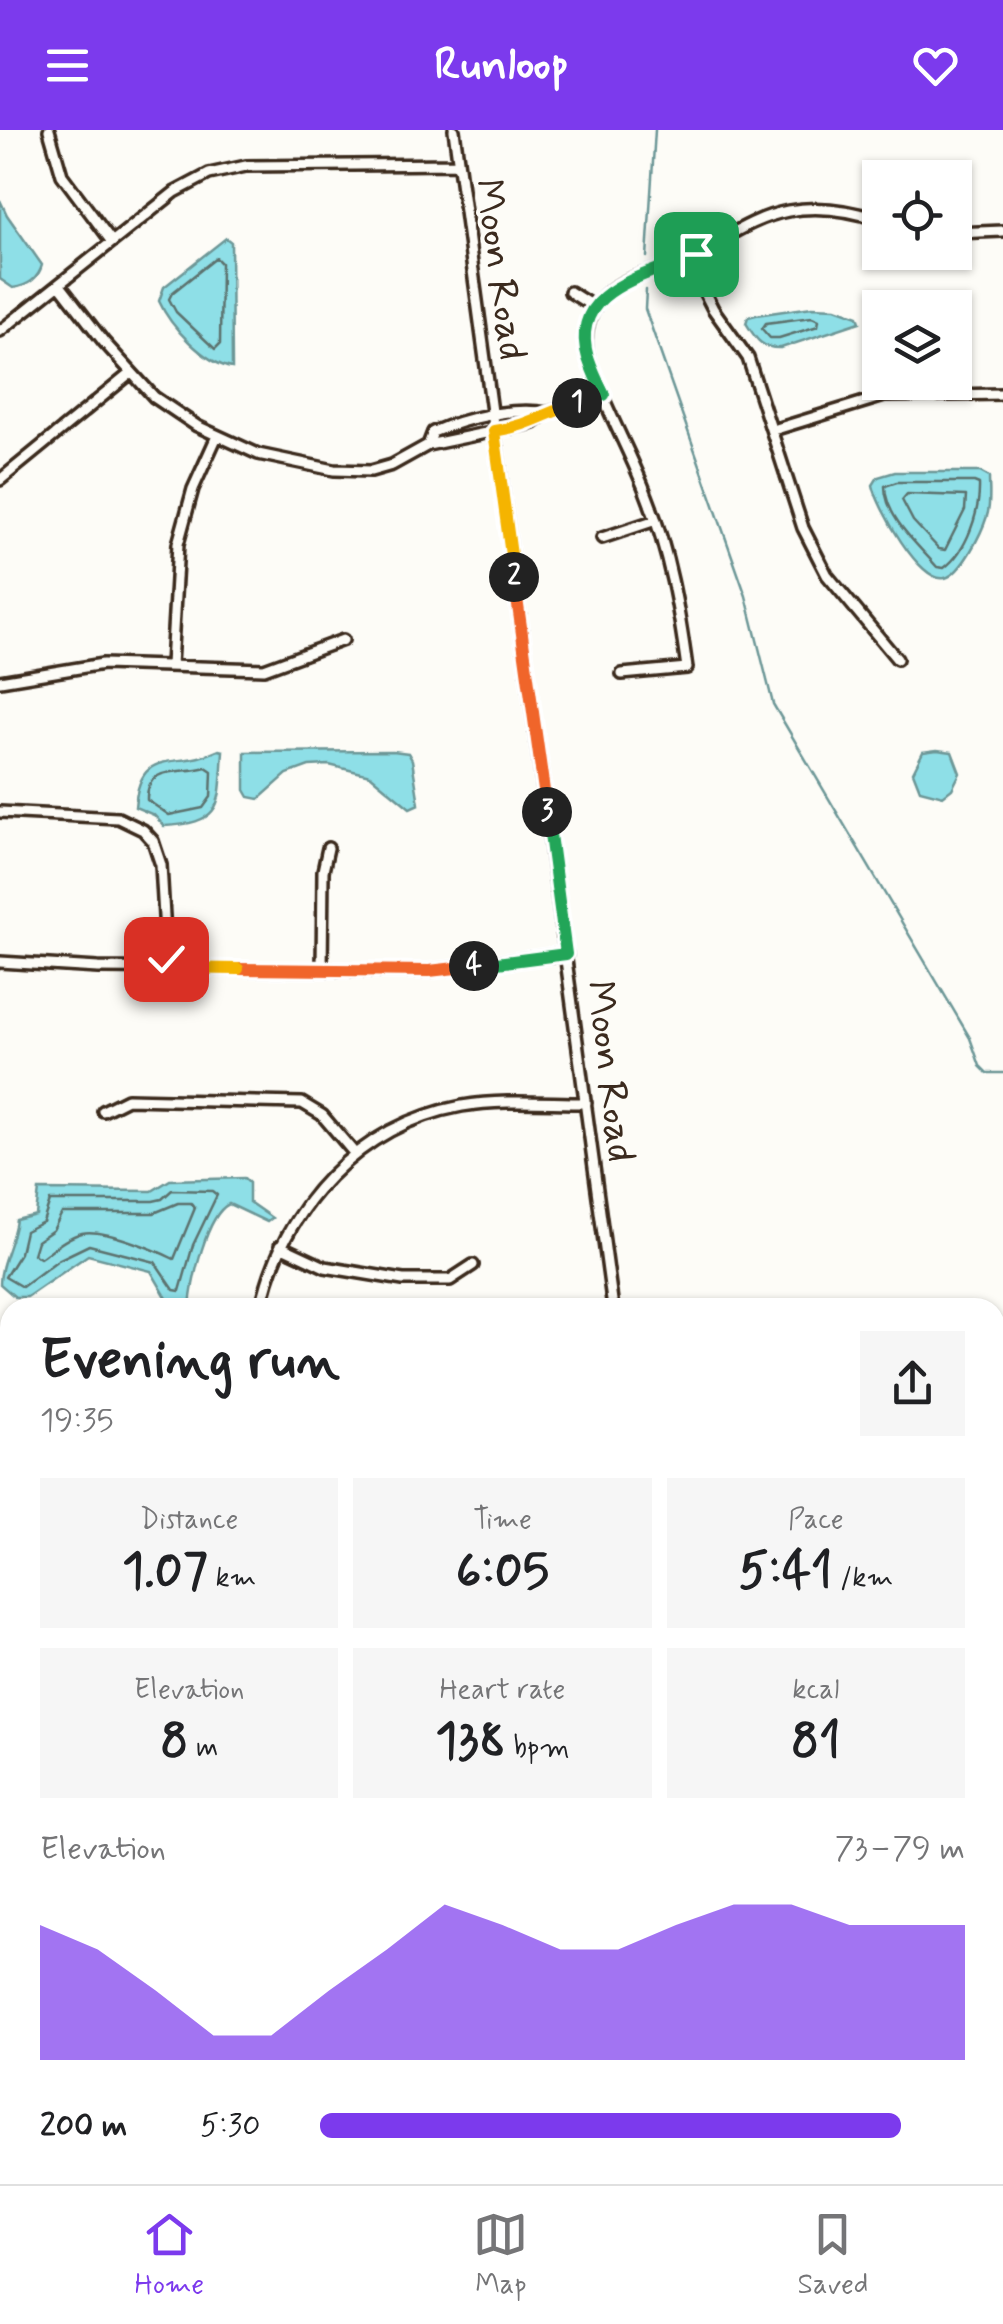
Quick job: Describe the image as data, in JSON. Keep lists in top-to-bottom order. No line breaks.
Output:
{"streets":{"street":["Moon Road"]},"page":{"header":"Runloop","pins":["1","2","3","4"],"heading":["Evening run","19:35"],"stats":[["Distance","1.07 km"],["Time","6:05"],["Pace","5:41 /km"],["Elevation","8 m"],["Heart rate","138 bpm"],["kcal","81"]],"chart":["Elevation","73–79 m"],"list":[{"name":"200 m","note":"5:30"}],"tabs":["Home","Map","Saved"]}}
